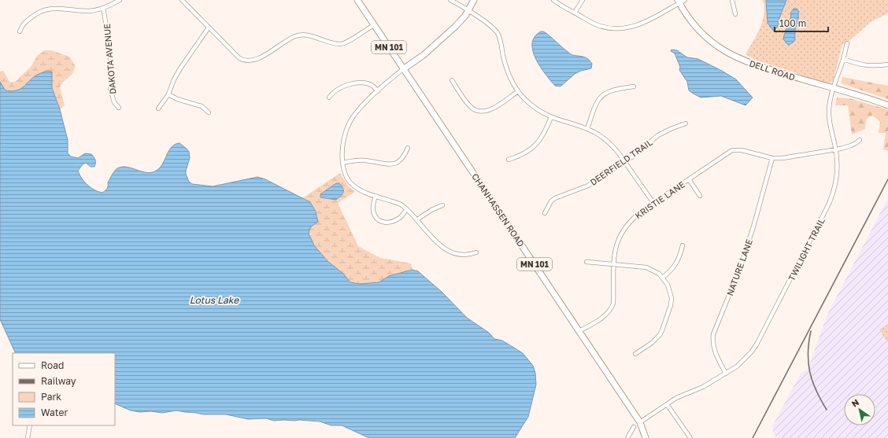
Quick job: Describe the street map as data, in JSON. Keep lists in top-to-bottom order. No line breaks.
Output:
{"streets":{"main road":["MN 101","DELL ROAD","CHANHASSEN ROAD"],"street":["DAKOTA AVENUE","DEERFIELD TRAIL","KRISTIE LANE","TWILIGHT TRAIL","NATURE LANE"]},"crossings":[["DELL ROAD","TWILIGHT TRAIL"],["KRISTIE LANE","CHANHASSEN ROAD"],["KRISTIE LANE","TWILIGHT TRAIL"],["KRISTIE LANE","NATURE LANE"],["CHANHASSEN ROAD","TWILIGHT TRAIL"],["TWILIGHT TRAIL","NATURE LANE"]],"water":["Lotus Lake"],"legend":["Road","Railway","Park","Water"],"scale_bar":"100 m","north":"top left"}
